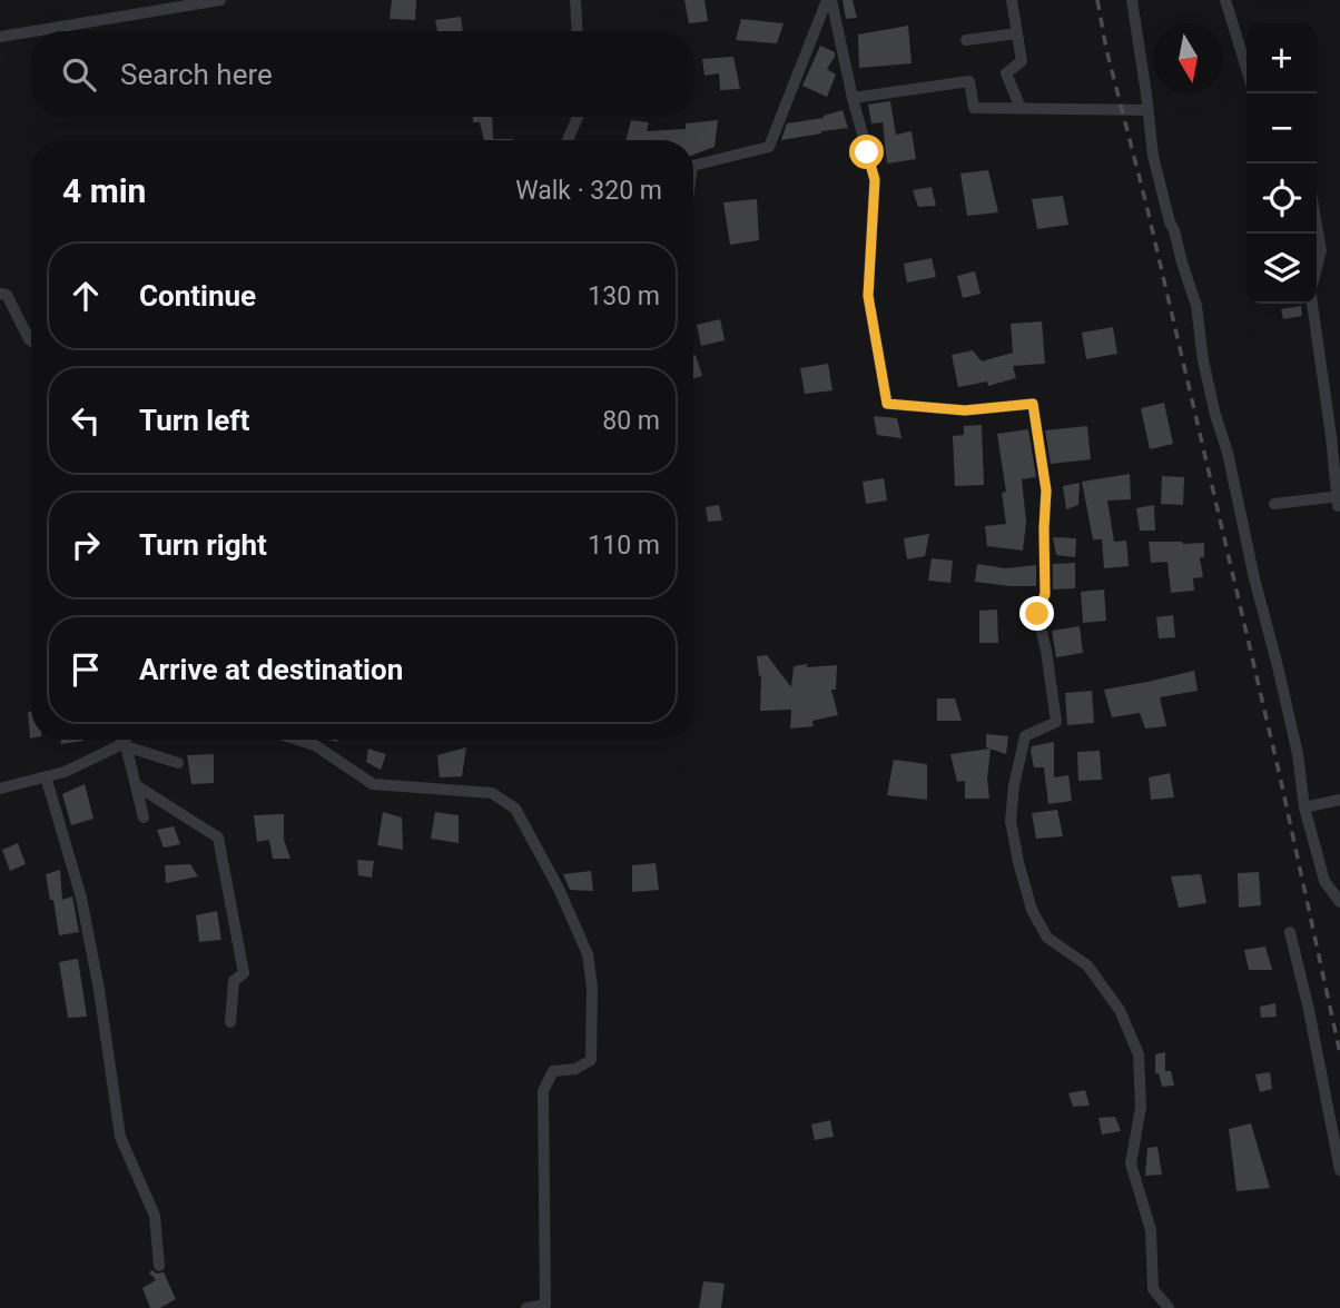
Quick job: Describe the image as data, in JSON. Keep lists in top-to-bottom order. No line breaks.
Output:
{"north":"bottom","page":{"map_buttons":["+","−"],"search":"Search here","heading":["4 min","Walk · 320 m"],"list":[["Continue","130 m"],["Turn left","80 m"],["Turn right","110 m"],"Arrive at destination"]}}
